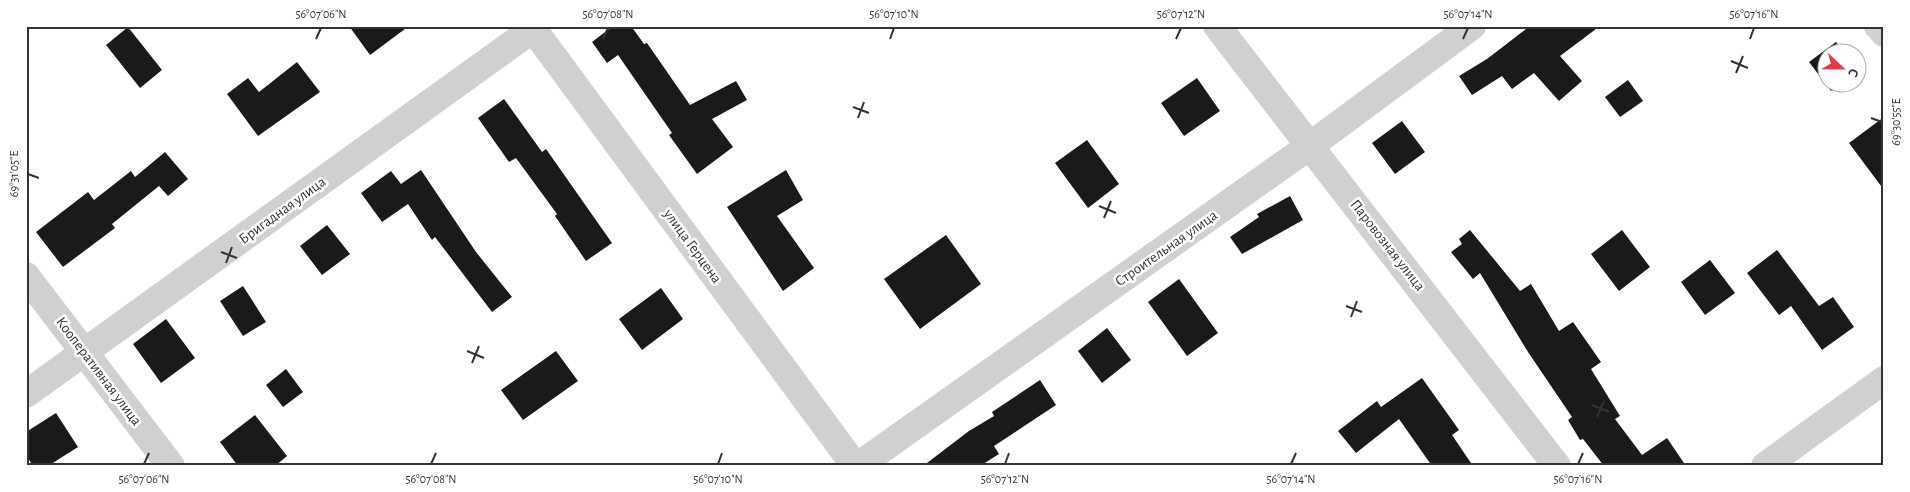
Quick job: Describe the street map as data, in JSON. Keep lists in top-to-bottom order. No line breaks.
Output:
{"streets":{"street":["Бригадная улица","Паровозная улица","улица Герцена","Строительная улица","Кооперативная улица"]},"crossings":[["Бригадная улица","улица Герцена"],["Бригадная улица","Кооперативная улица"],["Паровозная улица","Строительная улица"],["улица Герцена","Строительная улица"]],"north":"right","coordinates":["56°07'06\"N","56°07'08\"N","56°07'10\"N","56°07'12\"N","56°07'14\"N","56°07'16\"N","69°30'55\"E","69°31'05\"E"]}
